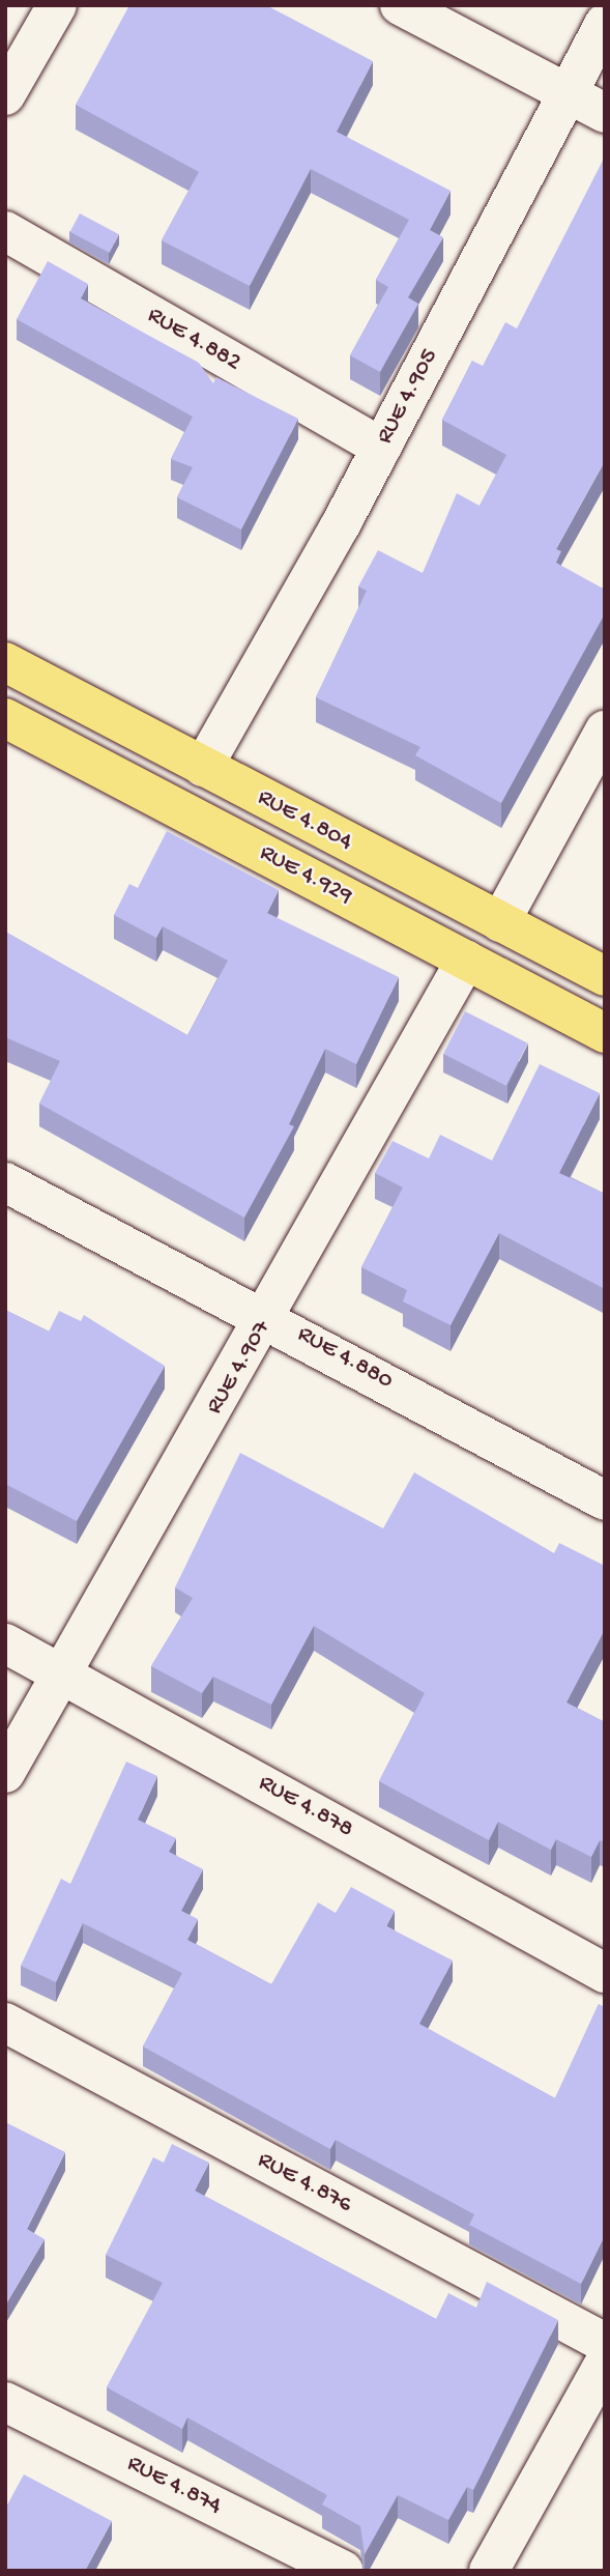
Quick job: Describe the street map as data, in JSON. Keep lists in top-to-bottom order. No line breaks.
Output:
{"streets":{"main road":["RUE 4.804","RUE 4.929"],"street":["RUE 4.882","RUE 4.905","RUE 4.880","RUE 4.907","RUE 4.878","RUE 4.876","RUE 4.874"]},"crossings":[["RUE 4.882","RUE 4.905"],["RUE 4.905","RUE 4.804"],["RUE 4.929","RUE 4.907"],["RUE 4.880","RUE 4.907"],["RUE 4.907","RUE 4.878"]]}
